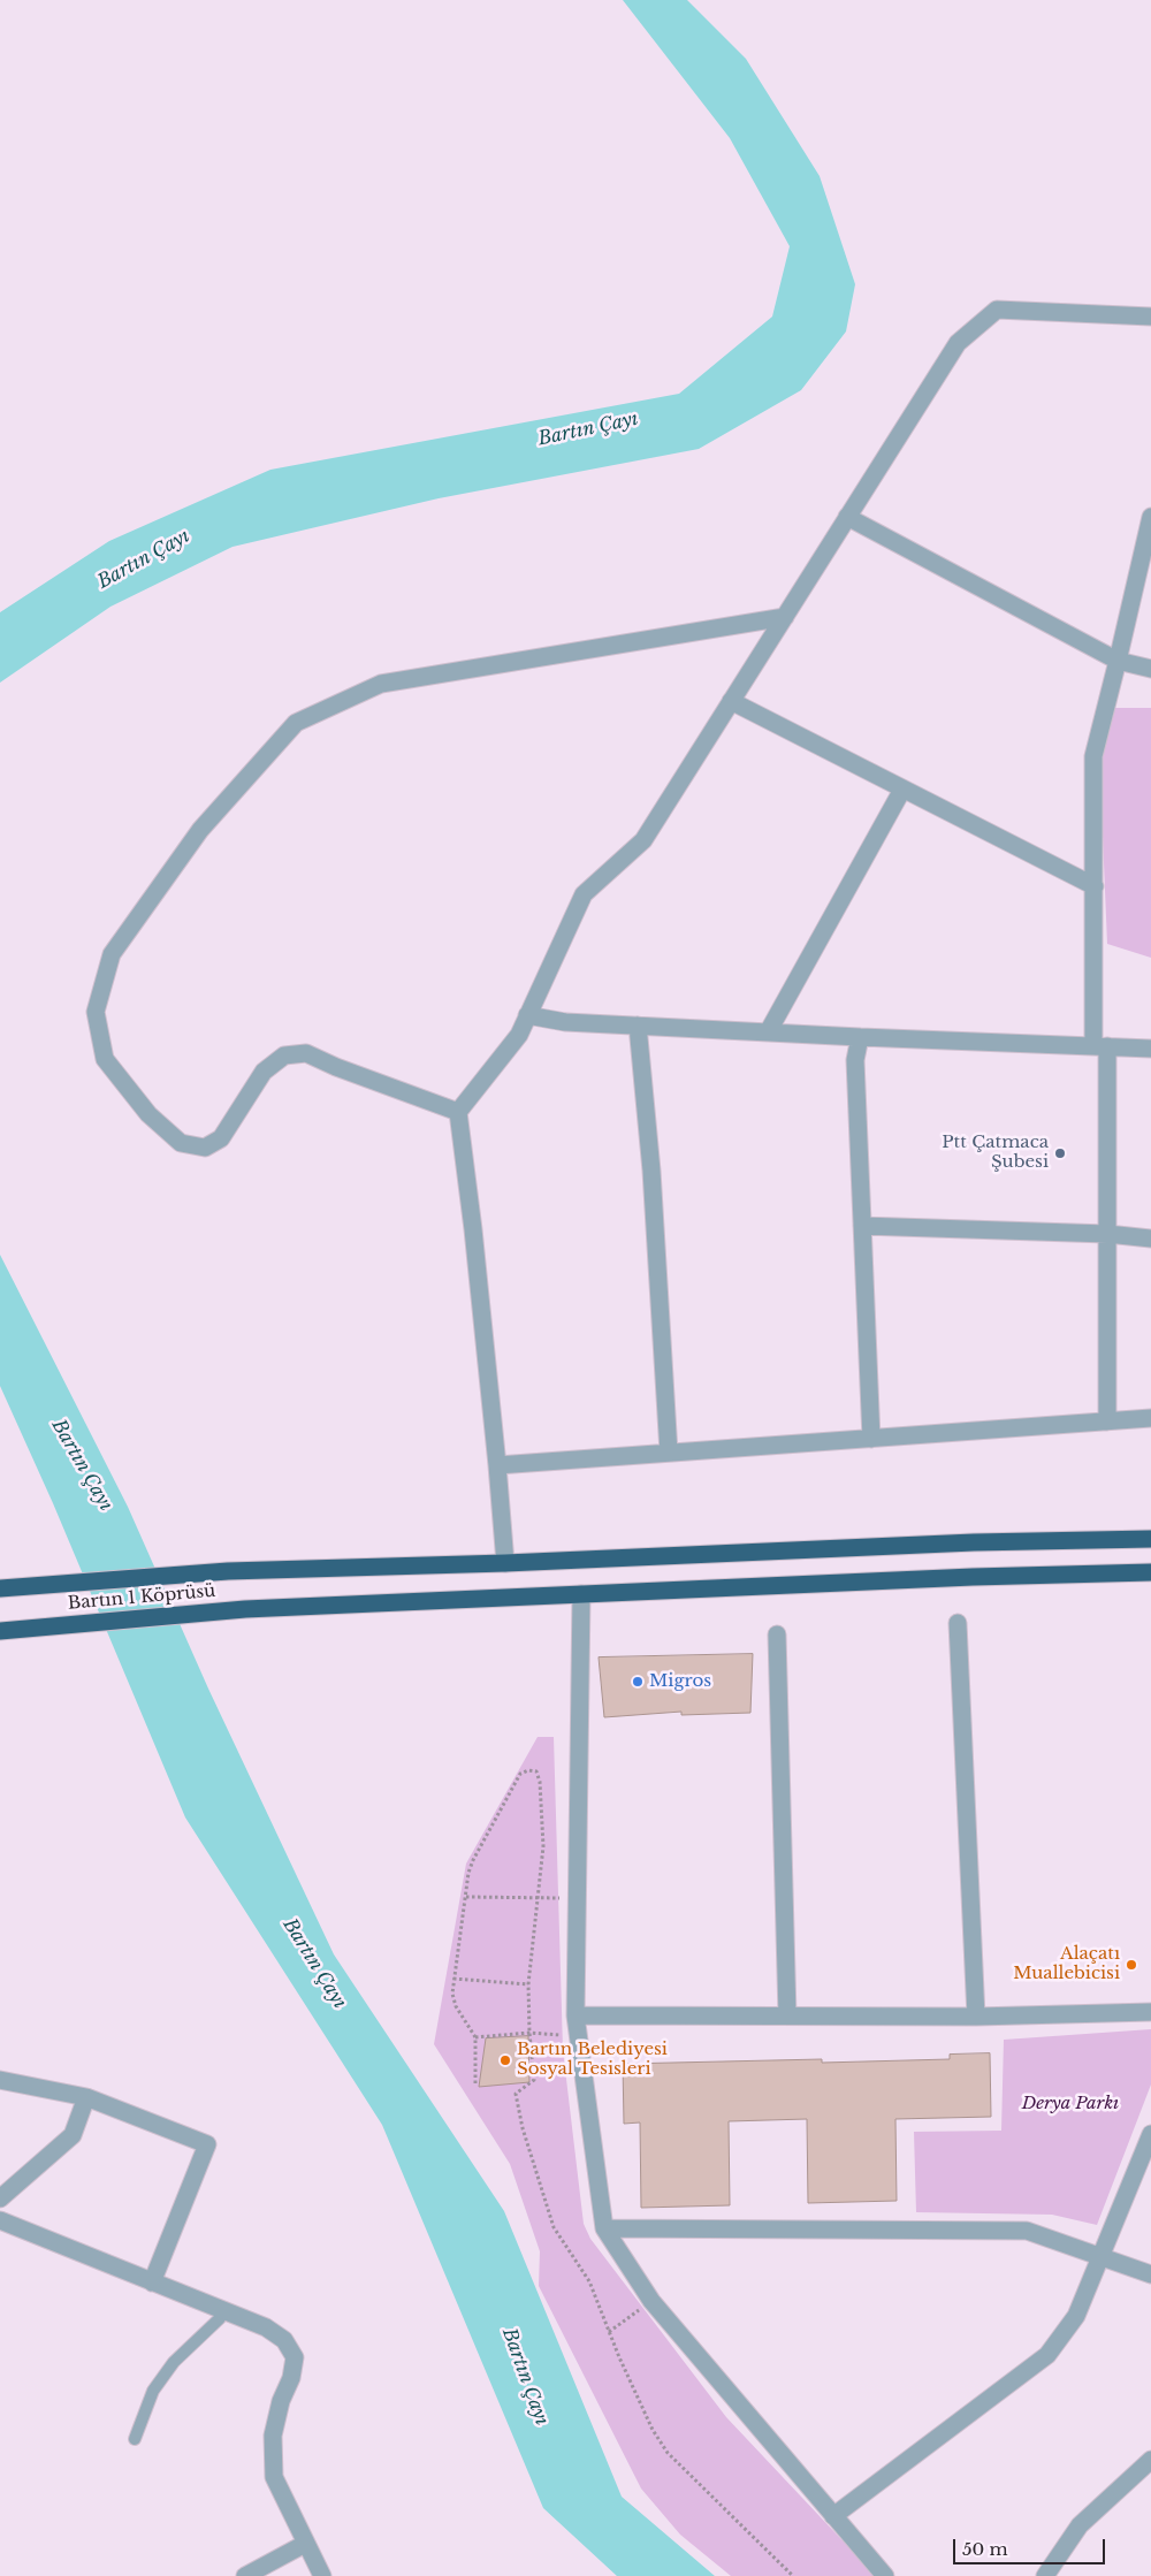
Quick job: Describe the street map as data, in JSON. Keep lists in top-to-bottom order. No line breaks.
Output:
{"streets":{"highway":["Bartın 1 Köprüsü"]},"water":["Bartın Çayı"],"parks":["Derya Parkı"],"places":["Ptt Çatmaca Şubesi","Migros","Alaçatı Muallebicisi","Bartın Belediyesi Sosyal Tesisleri"],"scale_bar":"50 m"}
